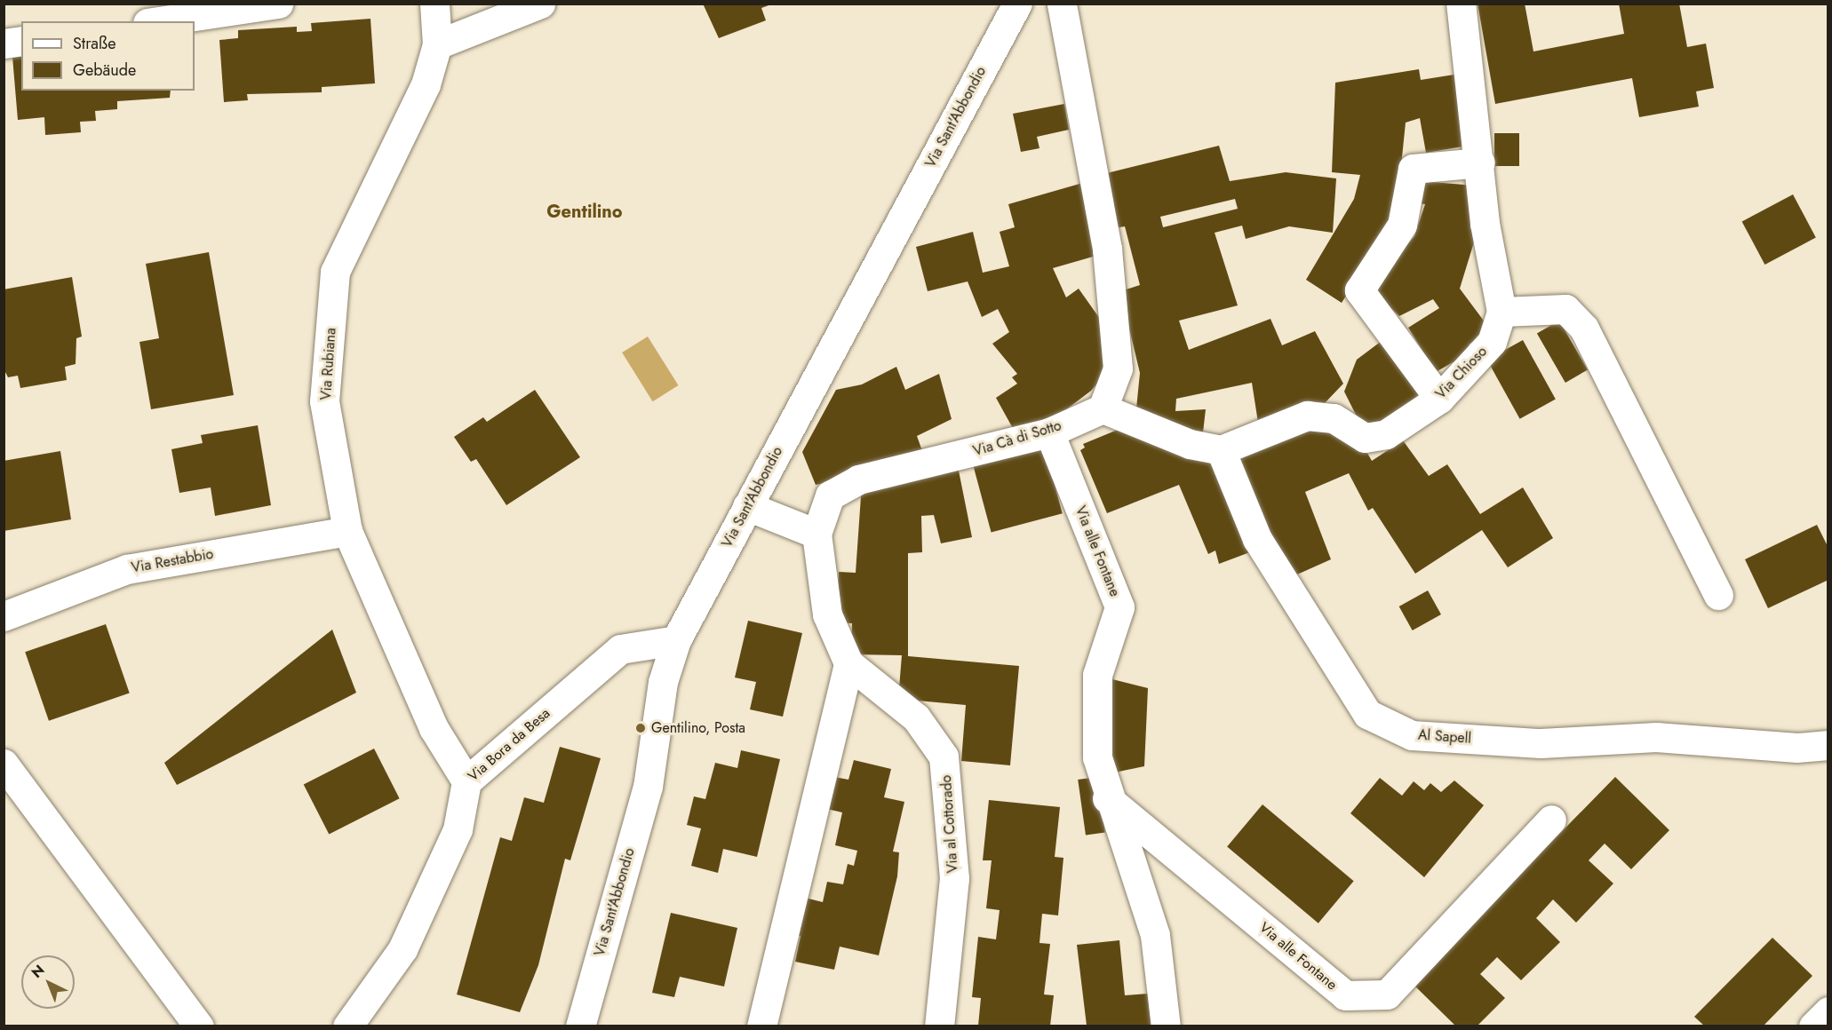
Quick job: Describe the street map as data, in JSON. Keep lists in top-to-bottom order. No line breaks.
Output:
{"streets":{"street":["Via Sant'Abbondio","Via Rubiana","Via Chioso","Via Cà di Sotto","Via alle Fontane","Via Restabbio","Al Sapell","Via Bora da Besa","Via al Cottorado"]},"crossings":[["Via Sant'Abbondio","Via Bora da Besa"],["Via Rubiana","Via Restabbio"],["Via Rubiana","Via Bora da Besa"],["Via Chioso","Al Sapell"],["Via Cà di Sotto","Via alle Fontane"],["Via Cà di Sotto","Via al Cottorado"]],"districts":["Gentilino"],"places":["Gentilino, Posta"],"legend":["Straße","Gebäude"],"north":"top left"}
